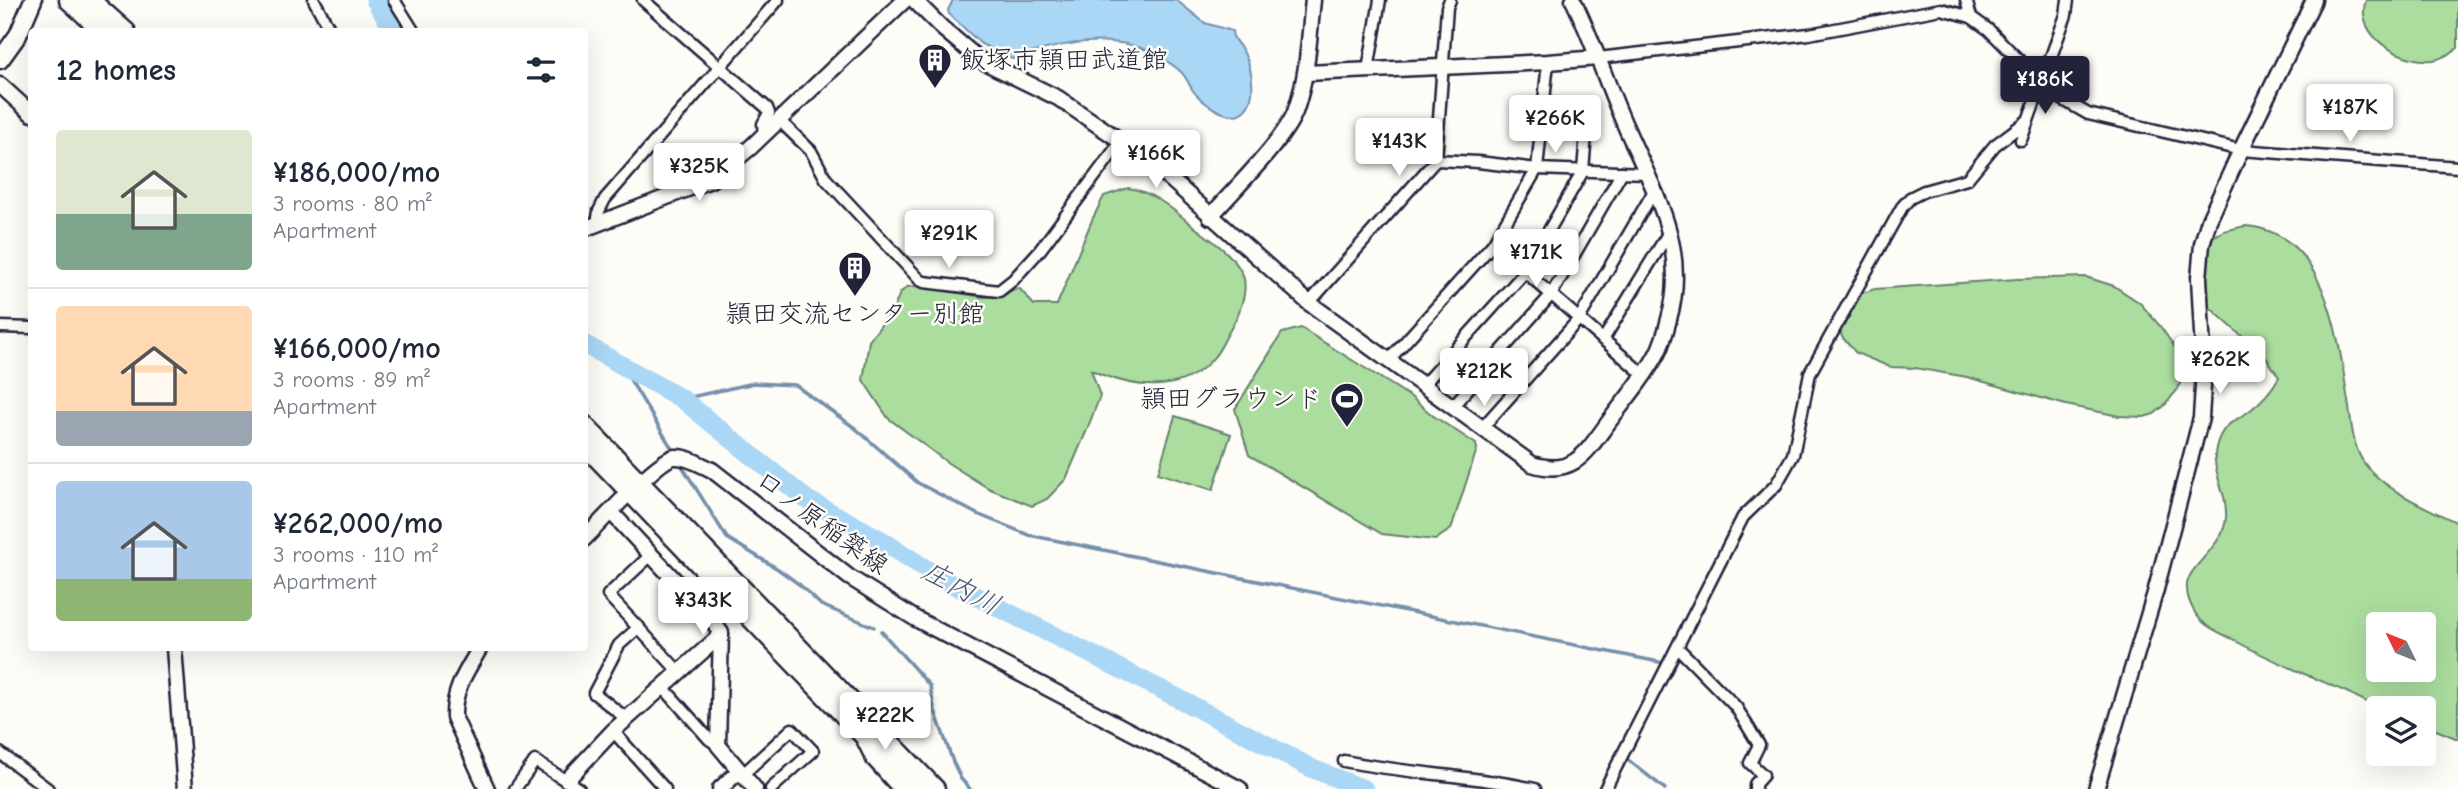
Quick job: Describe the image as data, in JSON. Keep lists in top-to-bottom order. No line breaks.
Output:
{"streets":{"street":["口ノ原稲築線"]},"water":["庄内川"],"places":{"building":["飯塚市頴田武道館","頴田交流センター別館"],"sports":["頴田グラウンド"]},"north":"top left","page":{"heading":"12 homes","price":["¥186K","¥187K","¥266K","¥143K","¥166K","¥325K","¥291K","¥171K","¥262K","¥212K","¥343K","¥222K"],"list":[{"name":"¥186,000/mo","note":"3 rooms · 80 m² · Apartment"},{"name":"¥166,000/mo","note":"3 rooms · 89 m² · Apartment"},{"name":"¥262,000/mo","note":"3 rooms · 110 m² · Apartment"}]}}
